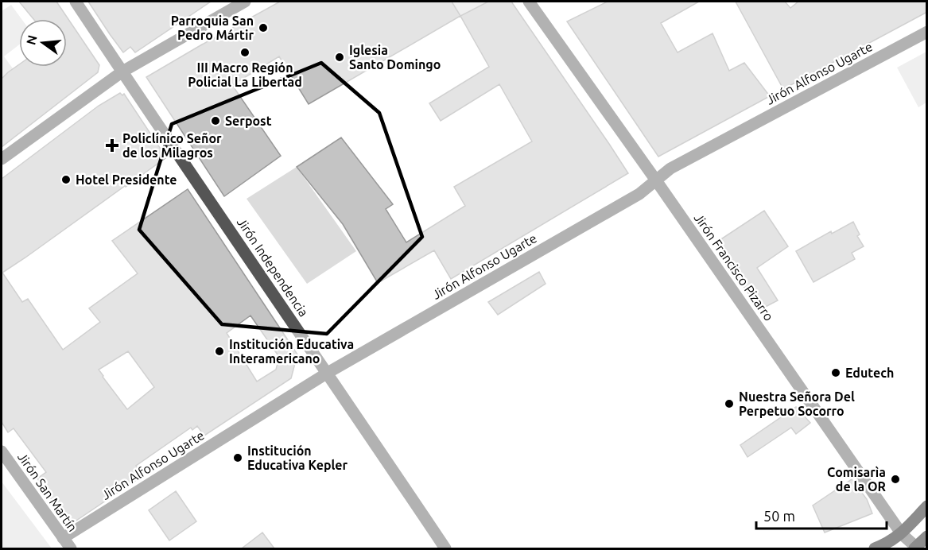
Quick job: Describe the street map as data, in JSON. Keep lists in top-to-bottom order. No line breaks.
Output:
{"streets":{"street":["Jirón Alfonso Ugarte","Jirón Independencia","Jirón Francisco Pizarro","Jirón San Martín"]},"crossings":[["Jirón Alfonso Ugarte","Jirón Independencia"],["Jirón Alfonso Ugarte","Jirón Francisco Pizarro"],["Jirón Alfonso Ugarte","Jirón San Martín"]],"places":{"other":["Parroquia San Pedro Mártir","III Macro Región Policial La Libertad","Iglesia Santo Domingo","Serpost","Hotel Presidente","Institución Educativa Interamericano","Edutech","Nuestra Señora Del Perpetuo Socorro","Institución Educativa Kepler","Comisarìa de la OR"],"health":["Policlínico Señor de los Milagros"]},"scale_bar":"50 m","north":"left"}
